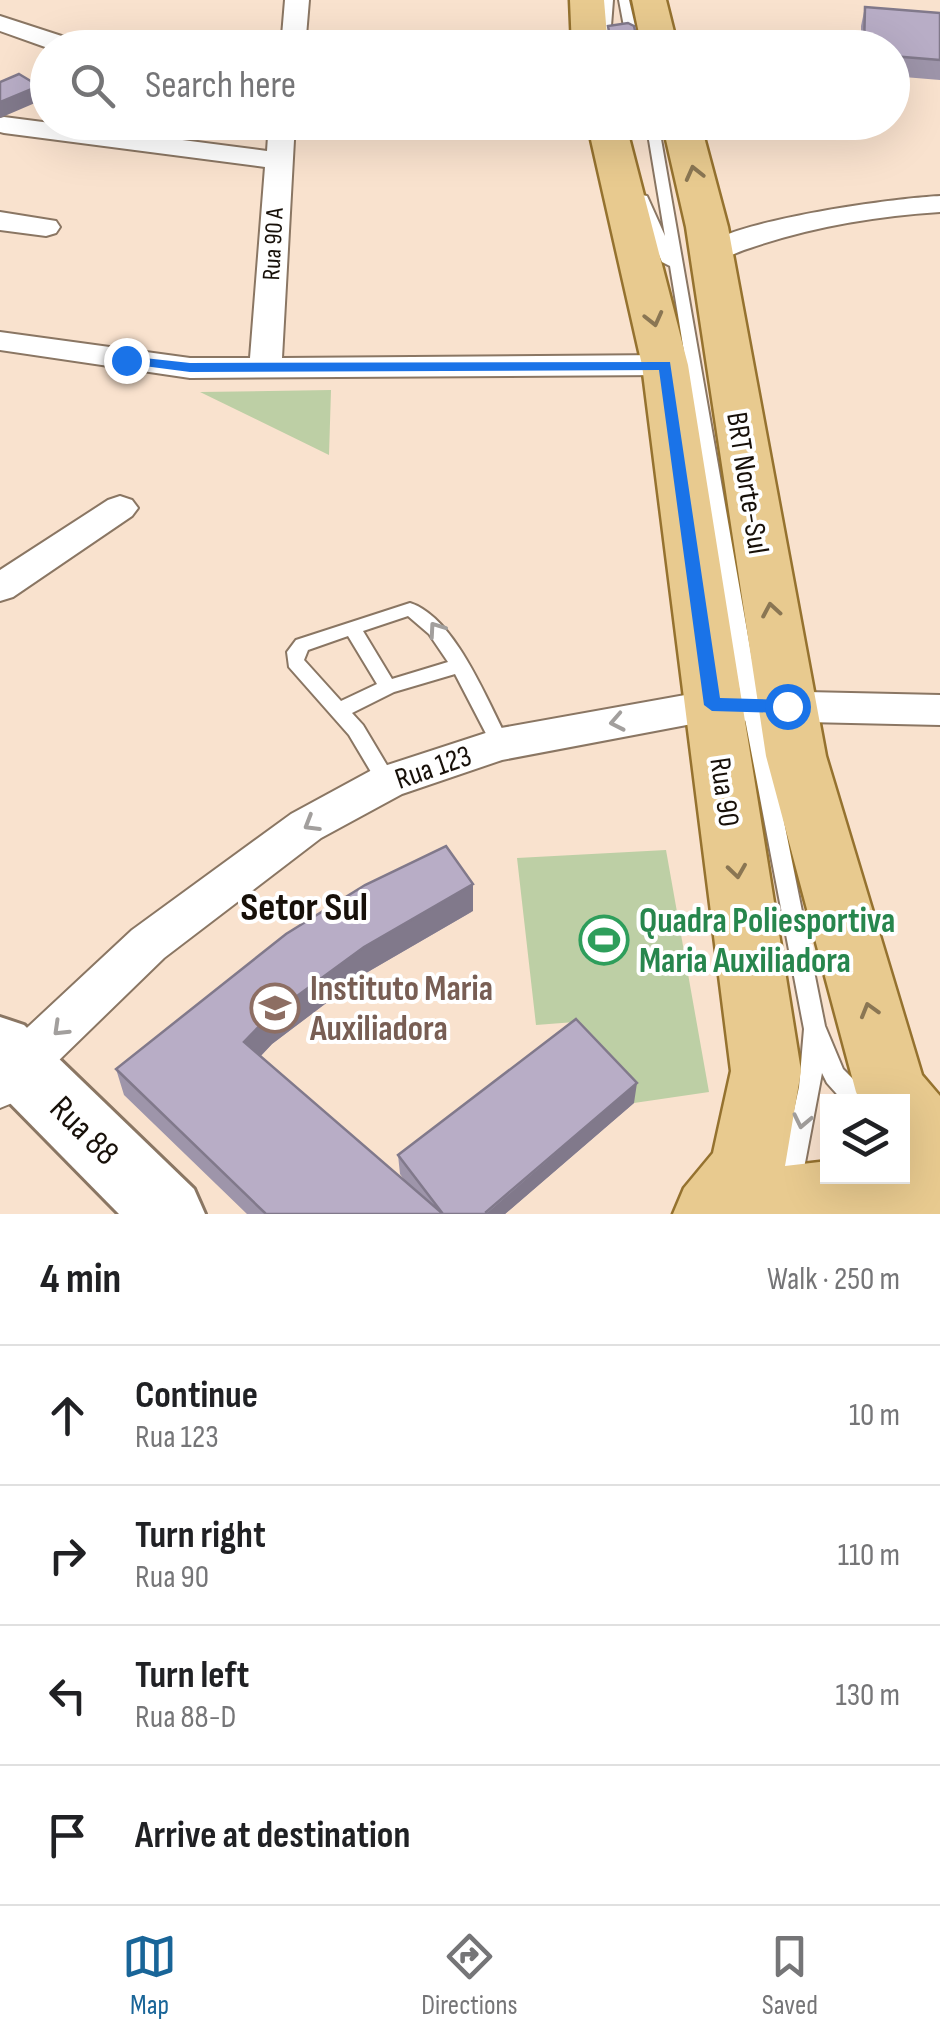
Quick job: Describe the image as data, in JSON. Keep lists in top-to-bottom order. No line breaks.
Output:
{"streets":{"main road":["Rua 90","Rua 88"],"street":["Rua 90 A","Rua 123"]},"crossings":[["Rua 123","Rua 90"],["Rua 123","Rua 88"]],"one_way":["Rua 123"],"districts":["Setor Sul"],"places":{"sports":["Quadra Poliesportiva Maria Auxiliadora"],"school or university":["Instituto Maria Auxiliadora"]},"page":{"search":"Search here","heading":["4 min","Walk · 250 m"],"list":[["Continue","Rua 123","10 m"],["Turn right","Rua 90","110 m"],["Turn left","Rua 88-D","130 m"],"Arrive at destination"],"nav":["Map","Directions","Saved"]}}
